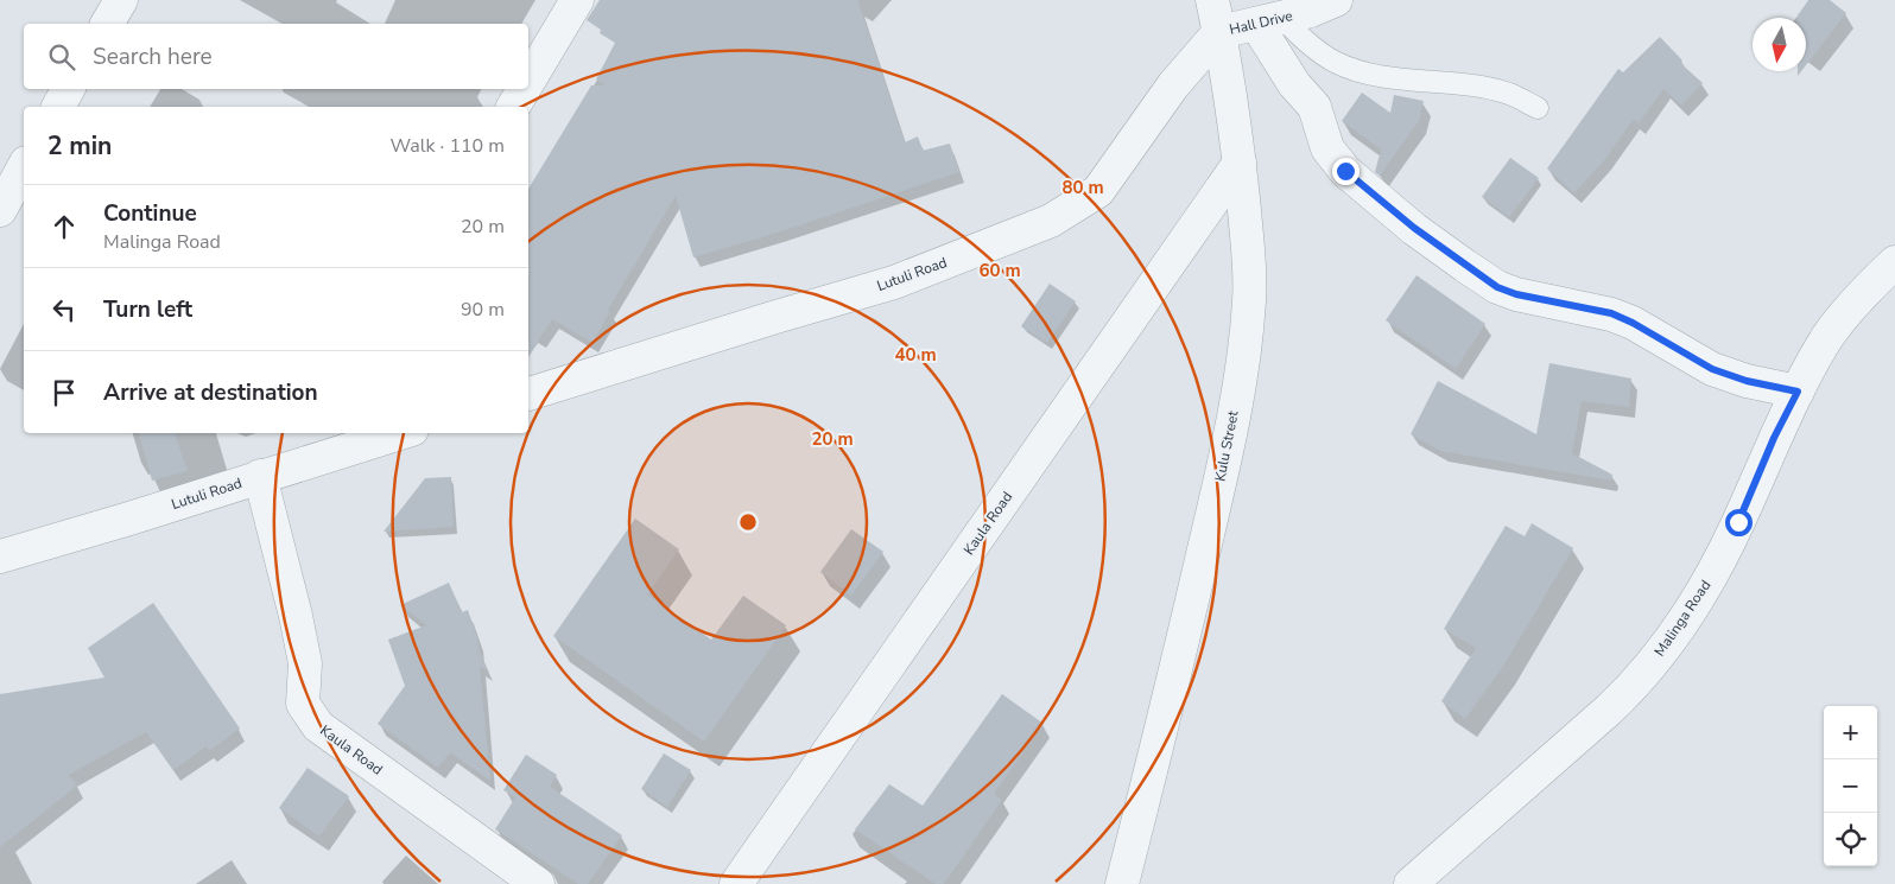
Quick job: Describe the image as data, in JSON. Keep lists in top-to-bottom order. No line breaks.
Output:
{"streets":{"street":["Hall Drive","Lutuli Road","Kulu Street","Kaula Road","Malinga Road"]},"crossings":[["Hall Drive","Lutuli Road"],["Hall Drive","Kulu Street"],["Lutuli Road","Kulu Street"],["Lutuli Road","Kaula Road"],["Kulu Street","Kaula Road"]],"north":"bottom","page":{"search":"Search here","heading":["2 min","Walk · 110 m"],"list":[["Continue","Malinga Road","20 m"],["Turn left","90 m"],"Arrive at destination"],"map_buttons":["+","−"]},"rings":["80 m","60 m","40 m","20 m"]}
